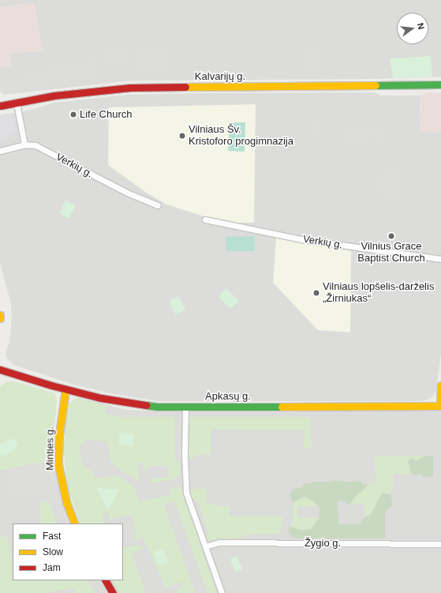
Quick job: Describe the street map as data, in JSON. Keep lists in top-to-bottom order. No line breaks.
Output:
{"streets":{"main road":["Kalvarijų g.","Apkasų g.","Minties g."],"street":["Verkių g.","Žygio g."]},"crossings":[["Apkasų g.","Minties g."]],"places":["Life Church","Vilniaus Šv. Kristoforo progimnazija","Vilnius Grace Baptist Church","Vilniaus lopšelis-darželis „Žirniukas“"],"legend":["Fast","Slow","Jam"],"north":"right"}
